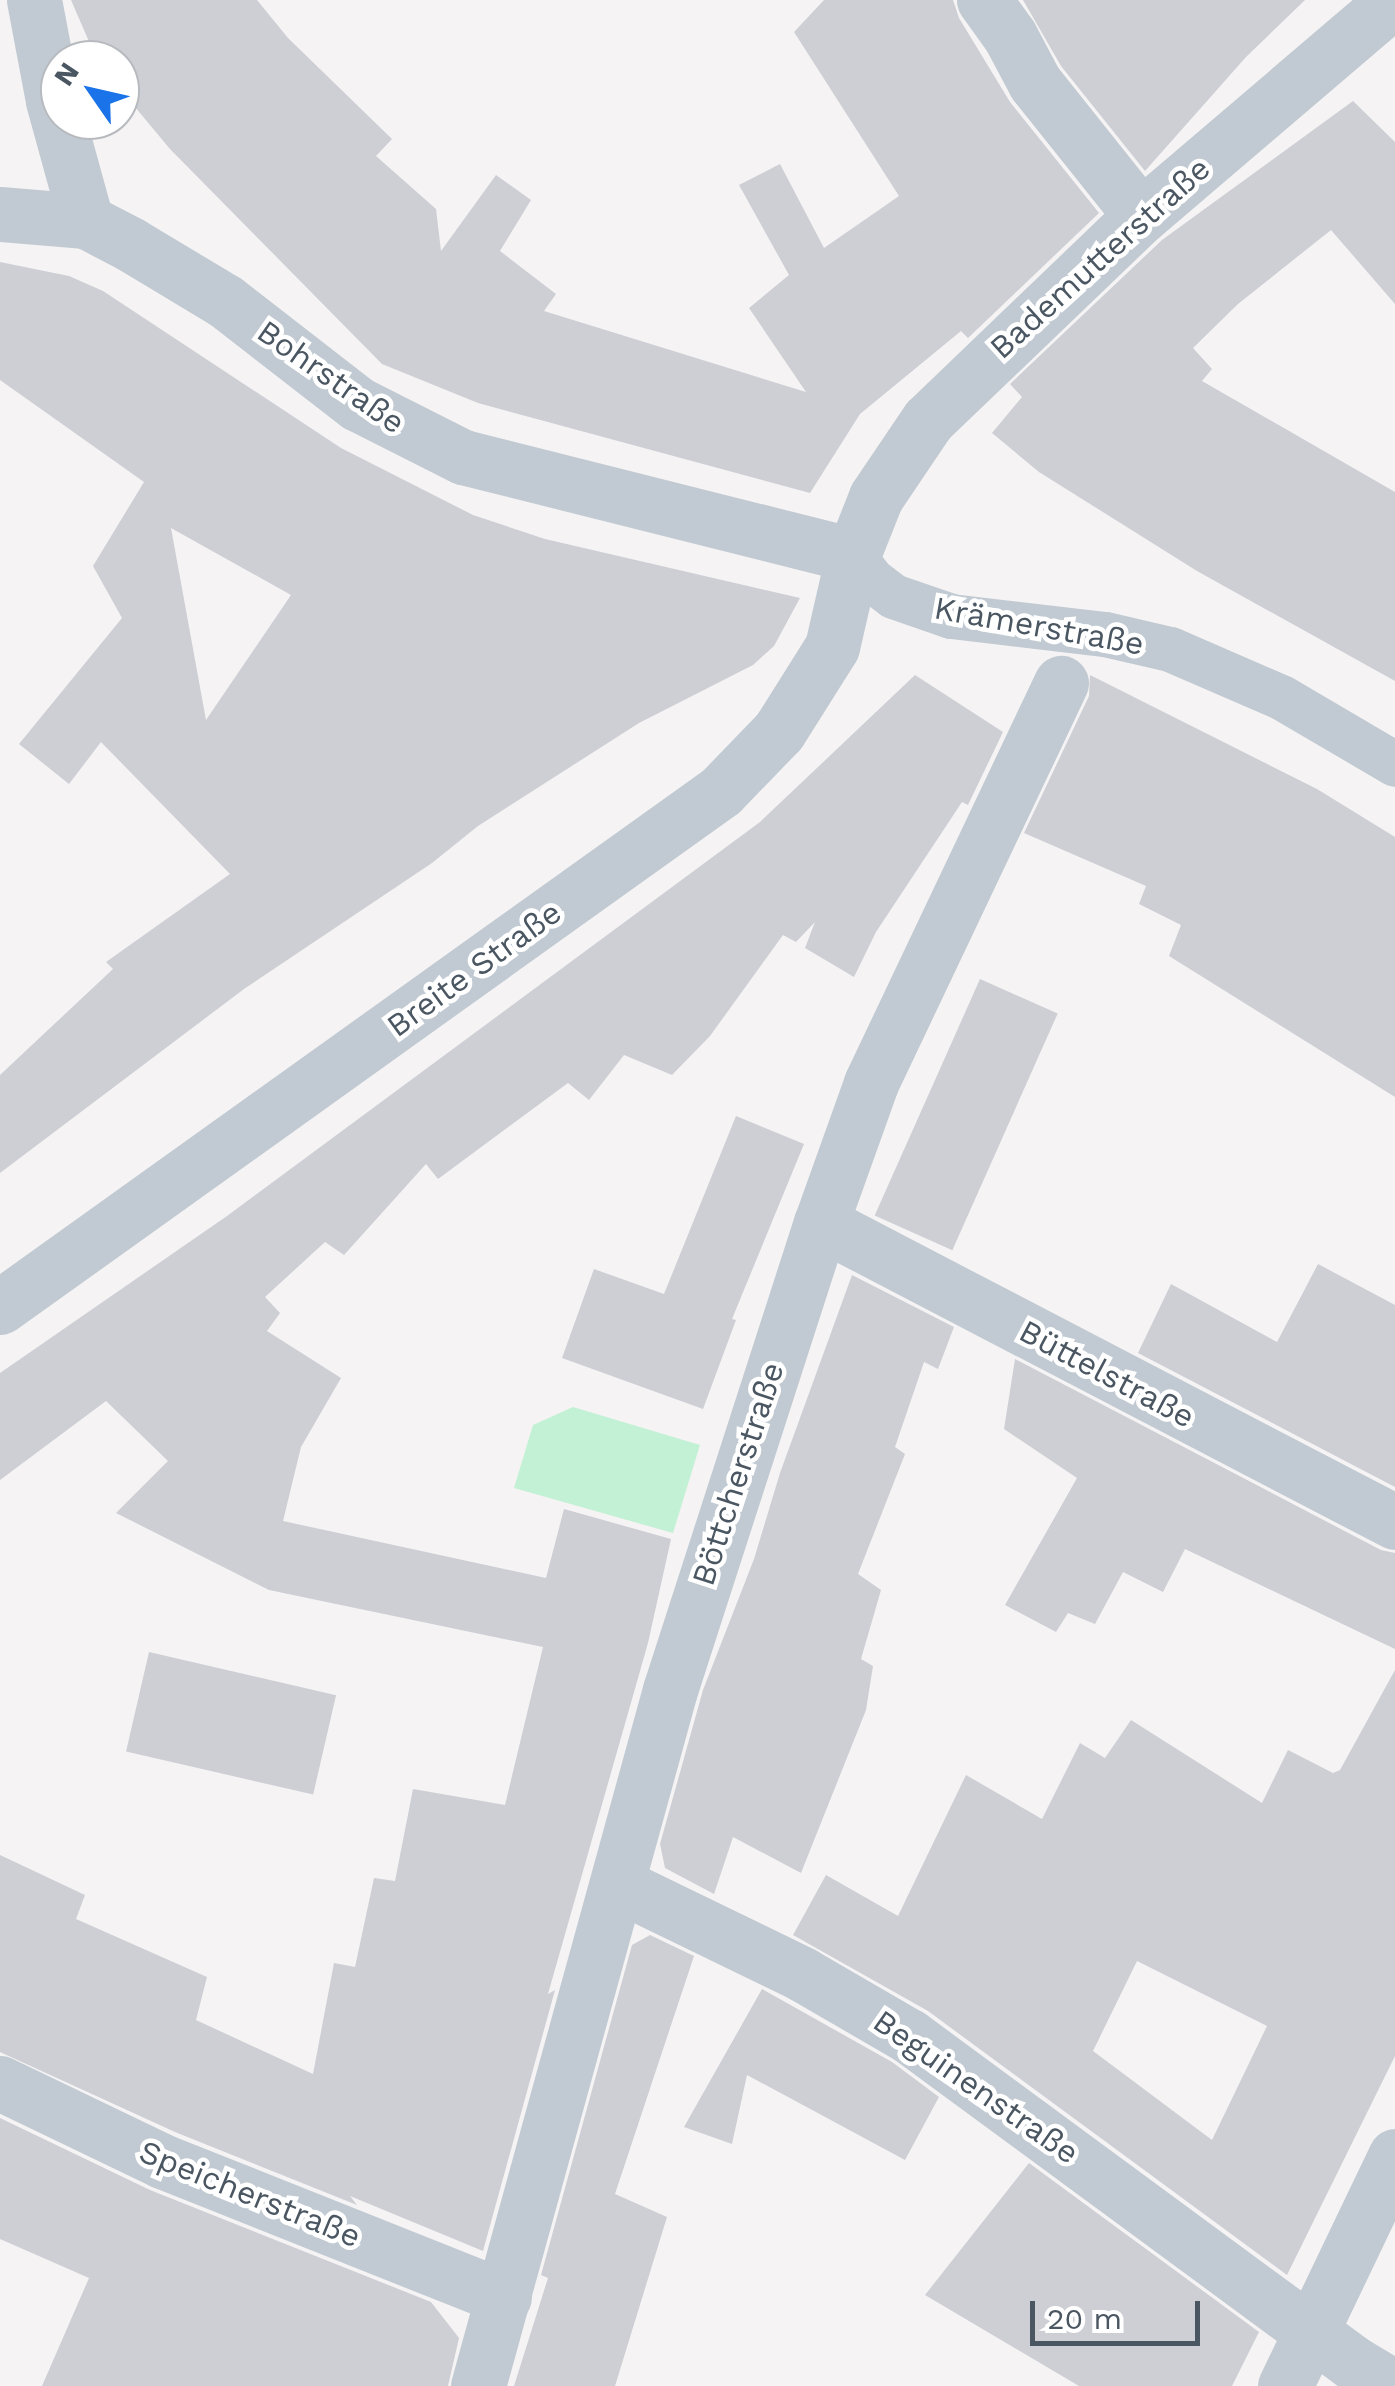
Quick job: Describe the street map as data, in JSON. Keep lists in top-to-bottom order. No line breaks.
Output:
{"streets":{"street":["Bademutterstraße","Bohrstraße","Krämerstraße","Breite Straße","Büttelstraße","Böttcherstraße","Beguinenstraße","Speicherstraße"]},"crossings":[["Bademutterstraße","Bohrstraße"],["Bademutterstraße","Krämerstraße"],["Bademutterstraße","Breite Straße"],["Bohrstraße","Krämerstraße"],["Bohrstraße","Breite Straße"],["Krämerstraße","Breite Straße"],["Büttelstraße","Böttcherstraße"],["Böttcherstraße","Beguinenstraße"],["Böttcherstraße","Speicherstraße"]],"scale_bar":"20 m","north":"top left"}
